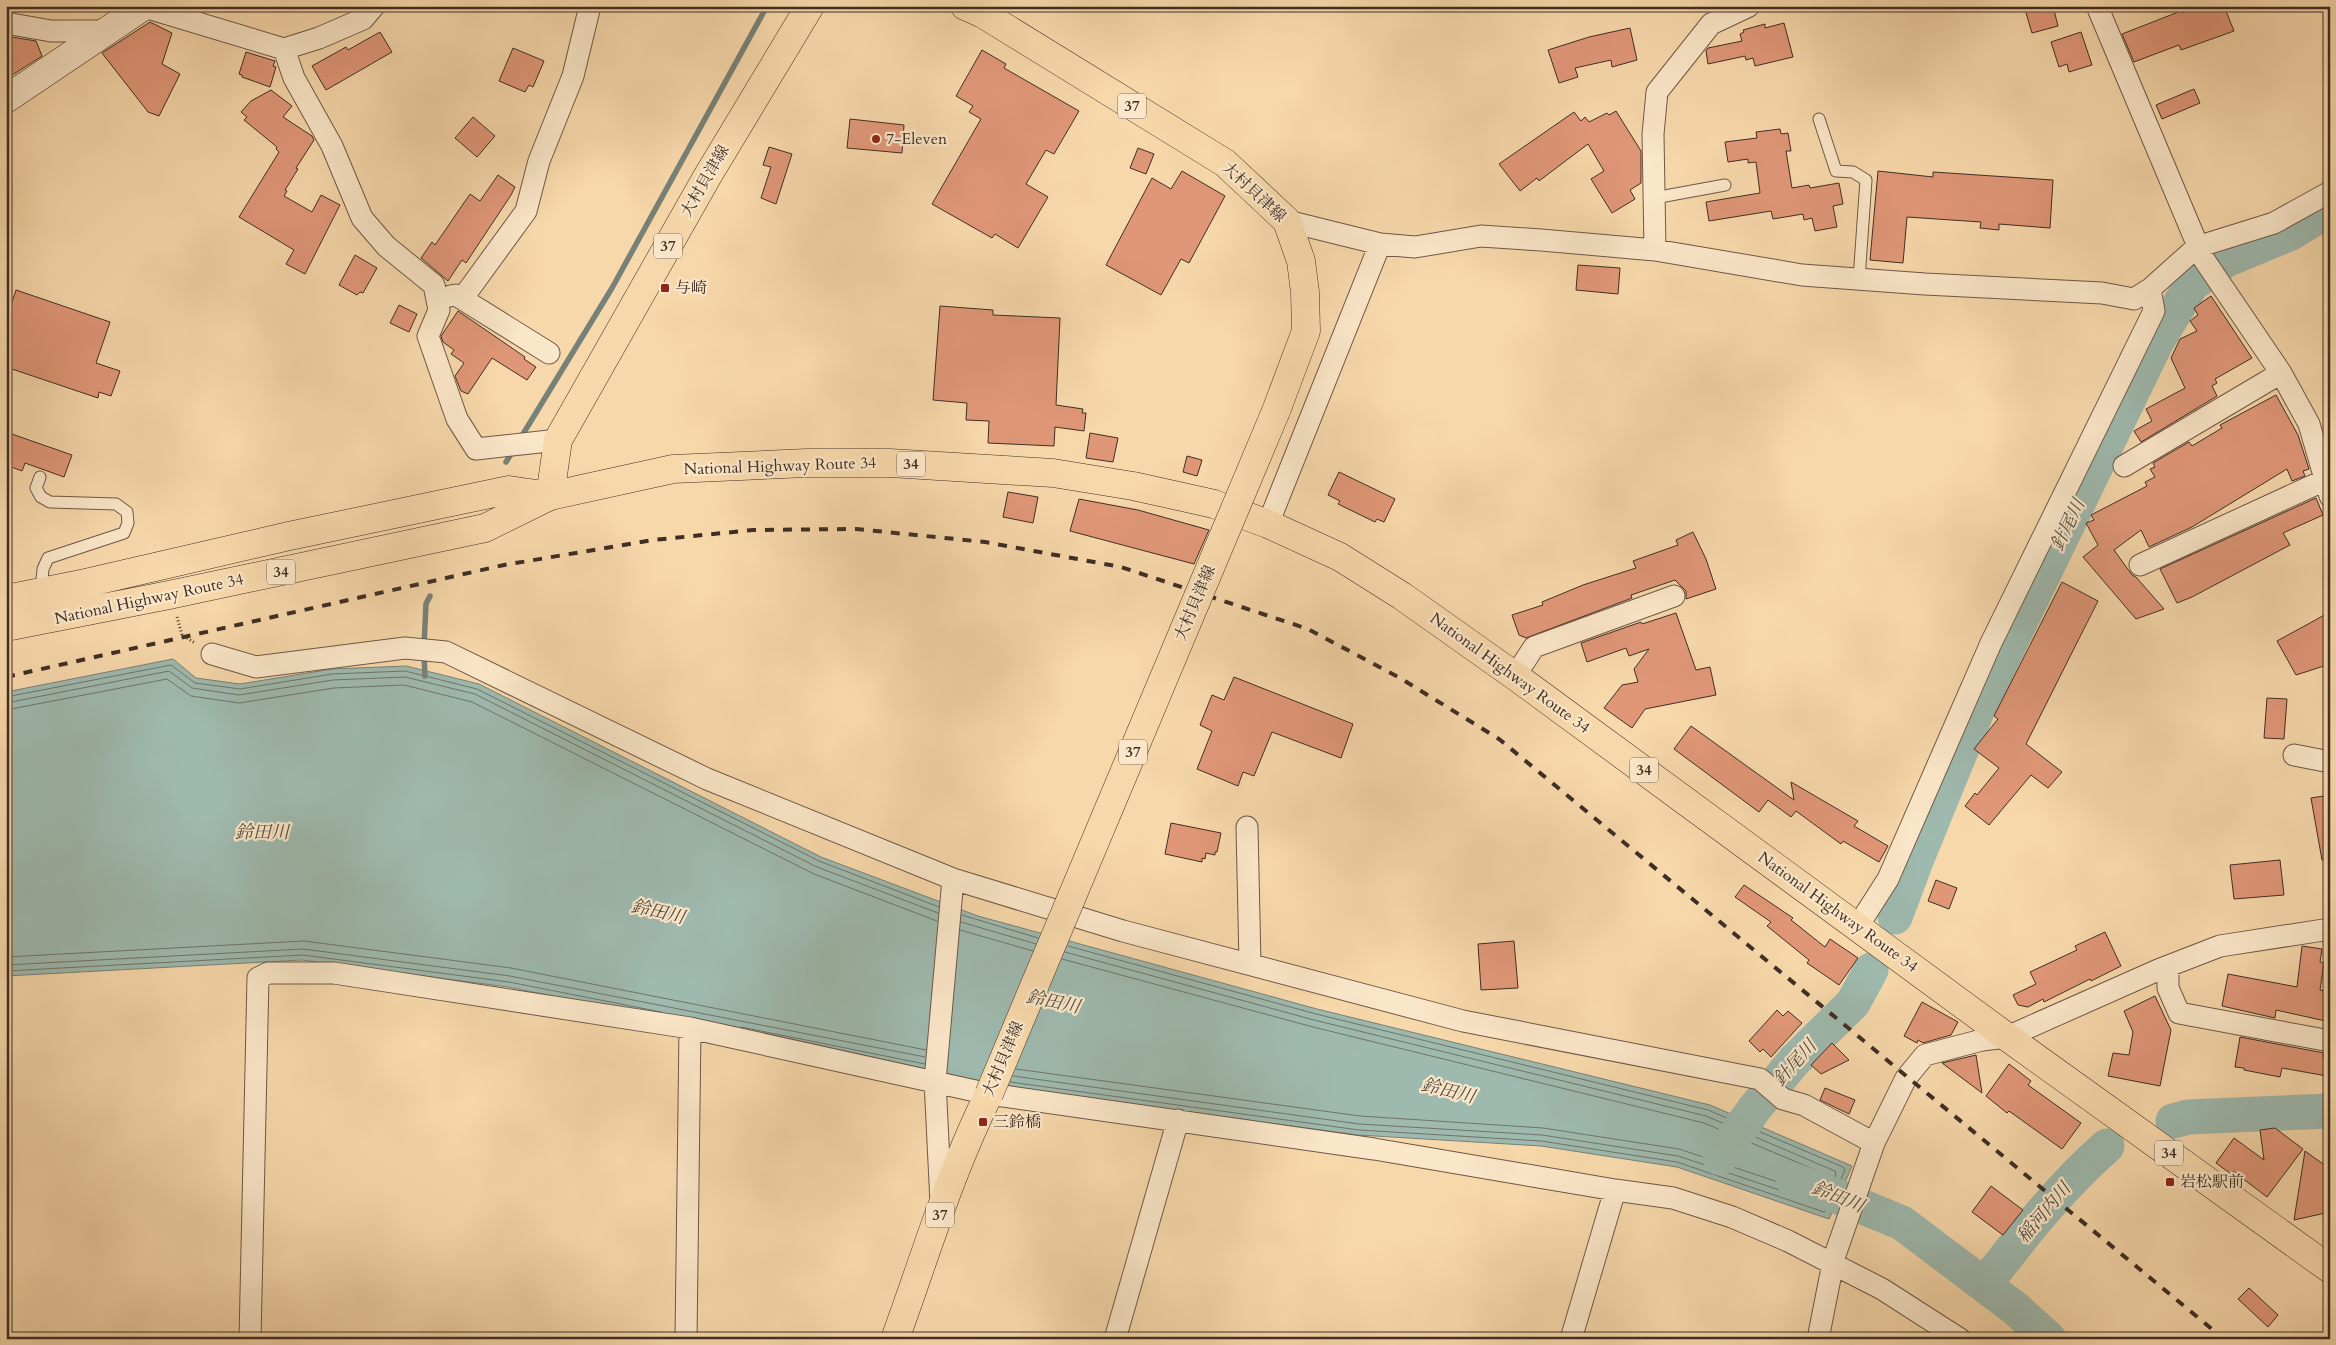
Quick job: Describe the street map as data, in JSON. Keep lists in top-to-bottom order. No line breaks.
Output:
{"streets":{"main road":["37","大村貝津線","34","National Highway Route 34"]},"crossings":[["大村貝津線","National Highway Route 34"]],"water":["針尾川","鈴田川","稲河内川"],"places":{"other":["7-Eleven"],"transit":["与崎","三鈴橋","岩松駅前"]}}
